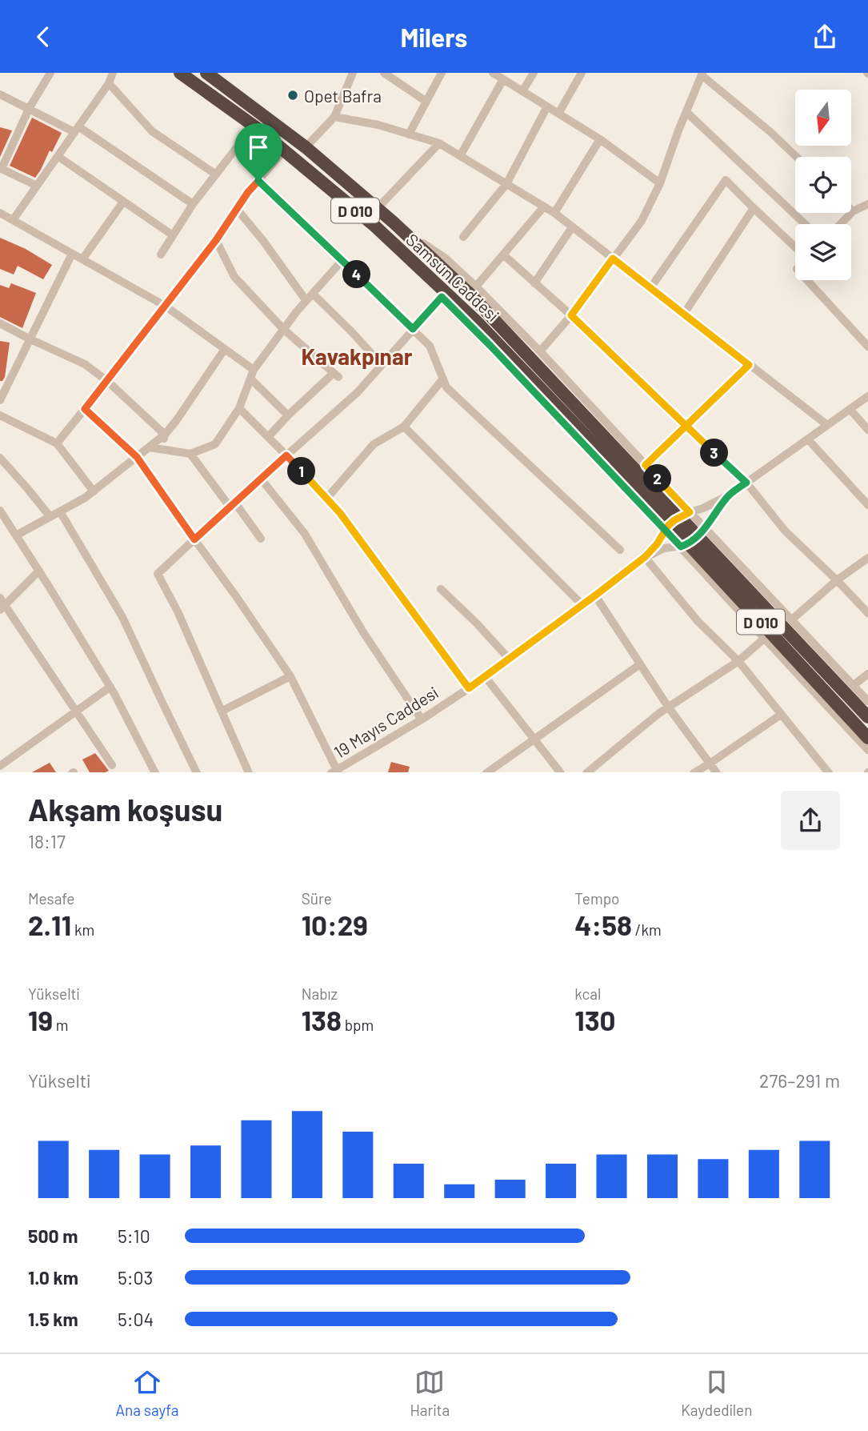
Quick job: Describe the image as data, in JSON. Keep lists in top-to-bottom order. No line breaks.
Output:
{"streets":{"highway":["D 010","Samsun Caddesi"],"street":["19 Mayıs Caddesi"]},"crossings":[["D 010","Samsun Caddesi"],["D 010","19 Mayıs Caddesi"],["Samsun Caddesi","19 Mayıs Caddesi"]],"districts":["Kavakpınar"],"places":["Opet Bafra"],"north":"bottom","page":{"header":"Milers","pins":["4","3","1","2"],"heading":["Akşam koşusu","18:17"],"stats":[["Mesafe","2.11 km"],["Süre","10:29"],["Tempo","4:58 /km"],["Yükselti","19 m"],["Nabız","138 bpm"],["kcal","130"]],"chart":["Yükselti","276–291 m"],"list":[{"name":"500 m","note":"5:10"},{"name":"1.0 km","note":"5:03"},{"name":"1.5 km","note":"5:04"}],"tabs":["Ana sayfa","Harita","Kaydedilen"]}}
